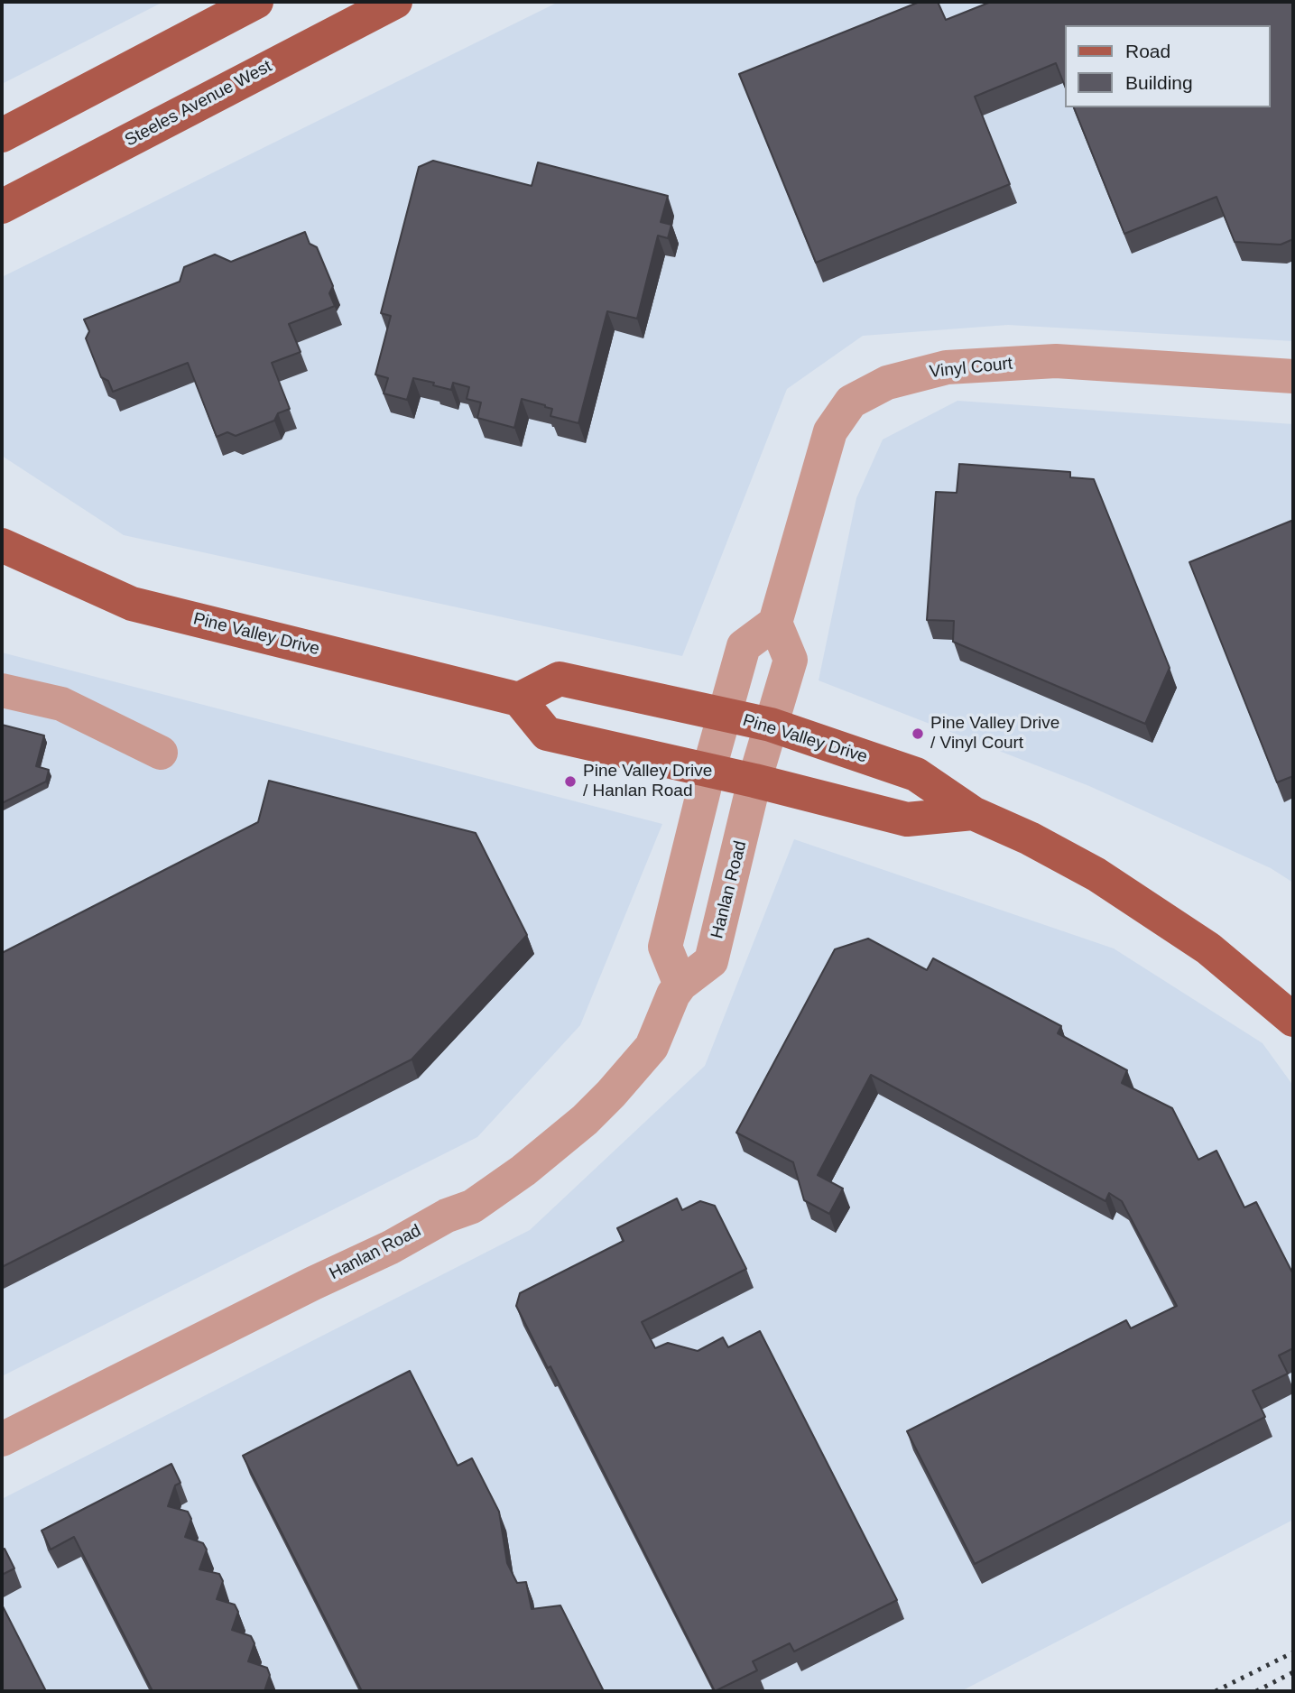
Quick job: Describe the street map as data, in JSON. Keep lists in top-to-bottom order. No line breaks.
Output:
{"streets":{"main road":["Steeles Avenue West","Pine Valley Drive"],"street":["Vinyl Court","Hanlan Road"]},"crossings":[["Pine Valley Drive","Hanlan Road"]],"places":["Pine Valley Drive / Vinyl Court","Pine Valley Drive / Hanlan Road"],"legend":["Road","Building"]}
